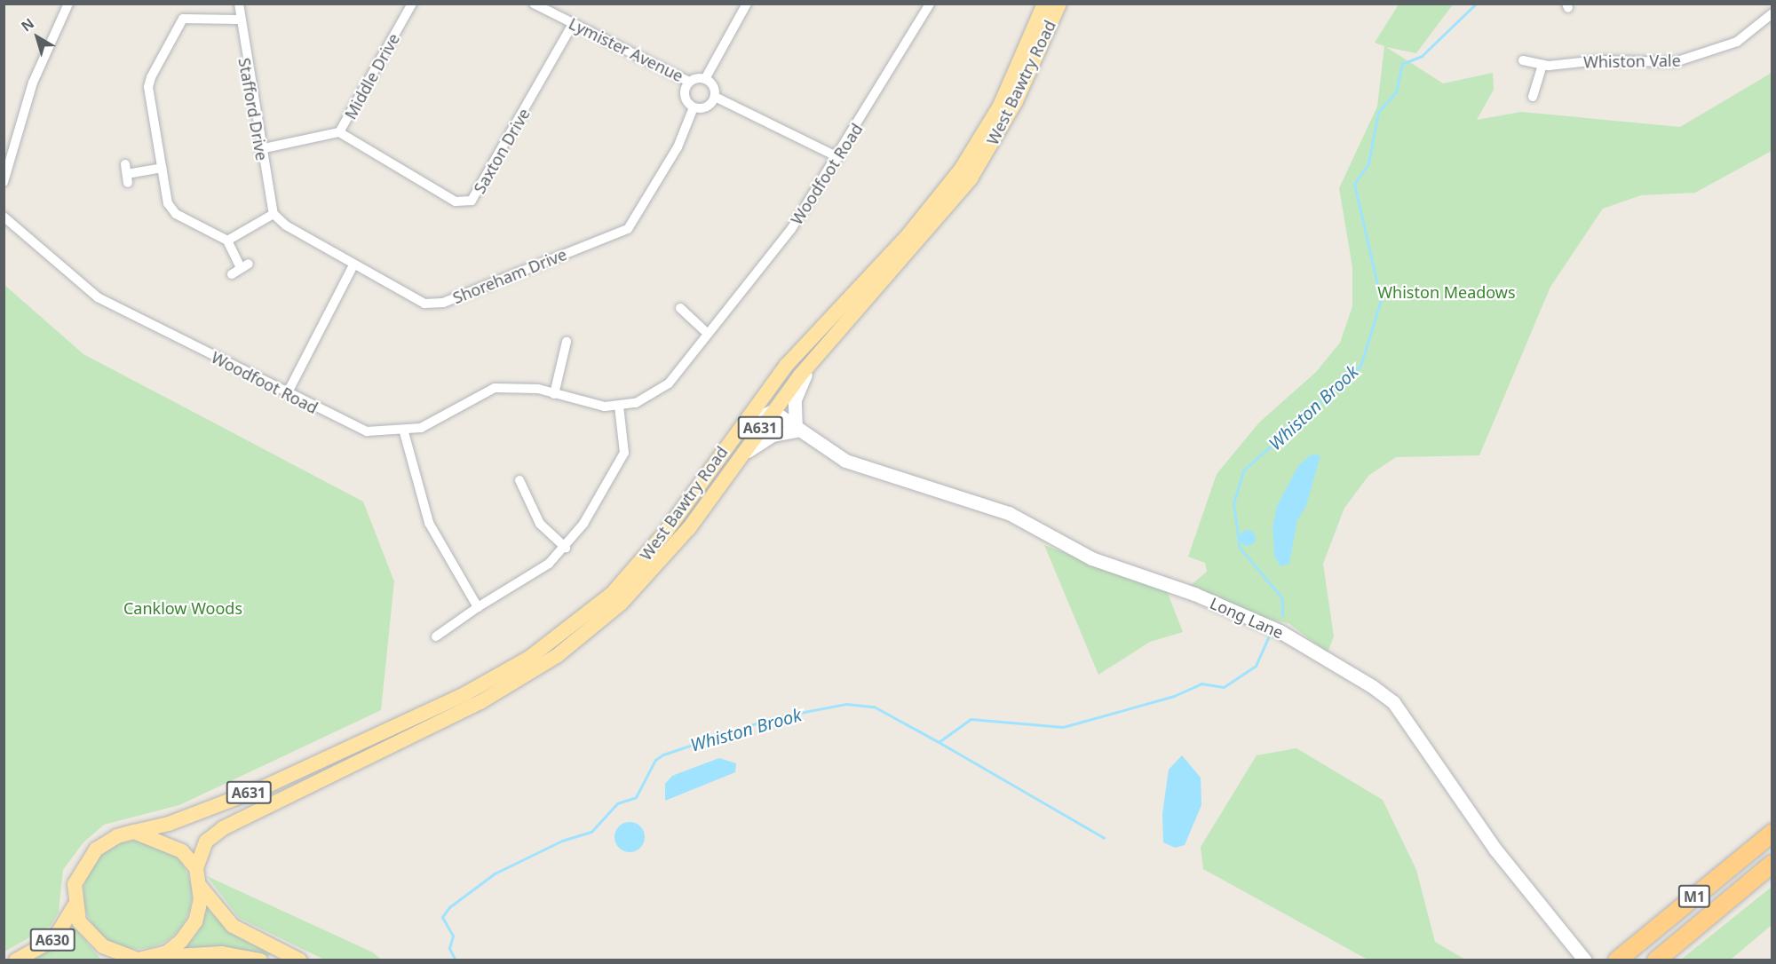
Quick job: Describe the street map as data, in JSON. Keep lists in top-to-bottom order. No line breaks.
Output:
{"streets":{"highway":["M1"],"main road":["West Bawtry Road","A631","A630"],"street":["Lymister Avenue","Whiston Vale","Middle Drive","Stafford Drive","Saxton Drive","Woodfoot Road","Shoreham Drive","Long Lane"]},"crossings":[["Lymister Avenue","Saxton Drive"],["Lymister Avenue","Shoreham Drive"],["Middle Drive","Stafford Drive"],["Middle Drive","Saxton Drive"],["West Bawtry Road","A631"],["West Bawtry Road","Long Lane"],["West Bawtry Road","A630"],["Stafford Drive","Shoreham Drive"],["A631","Long Lane"]],"water":["Whiston Brook"],"parks":["Whiston Meadows","Canklow Woods"],"north":"top left"}
